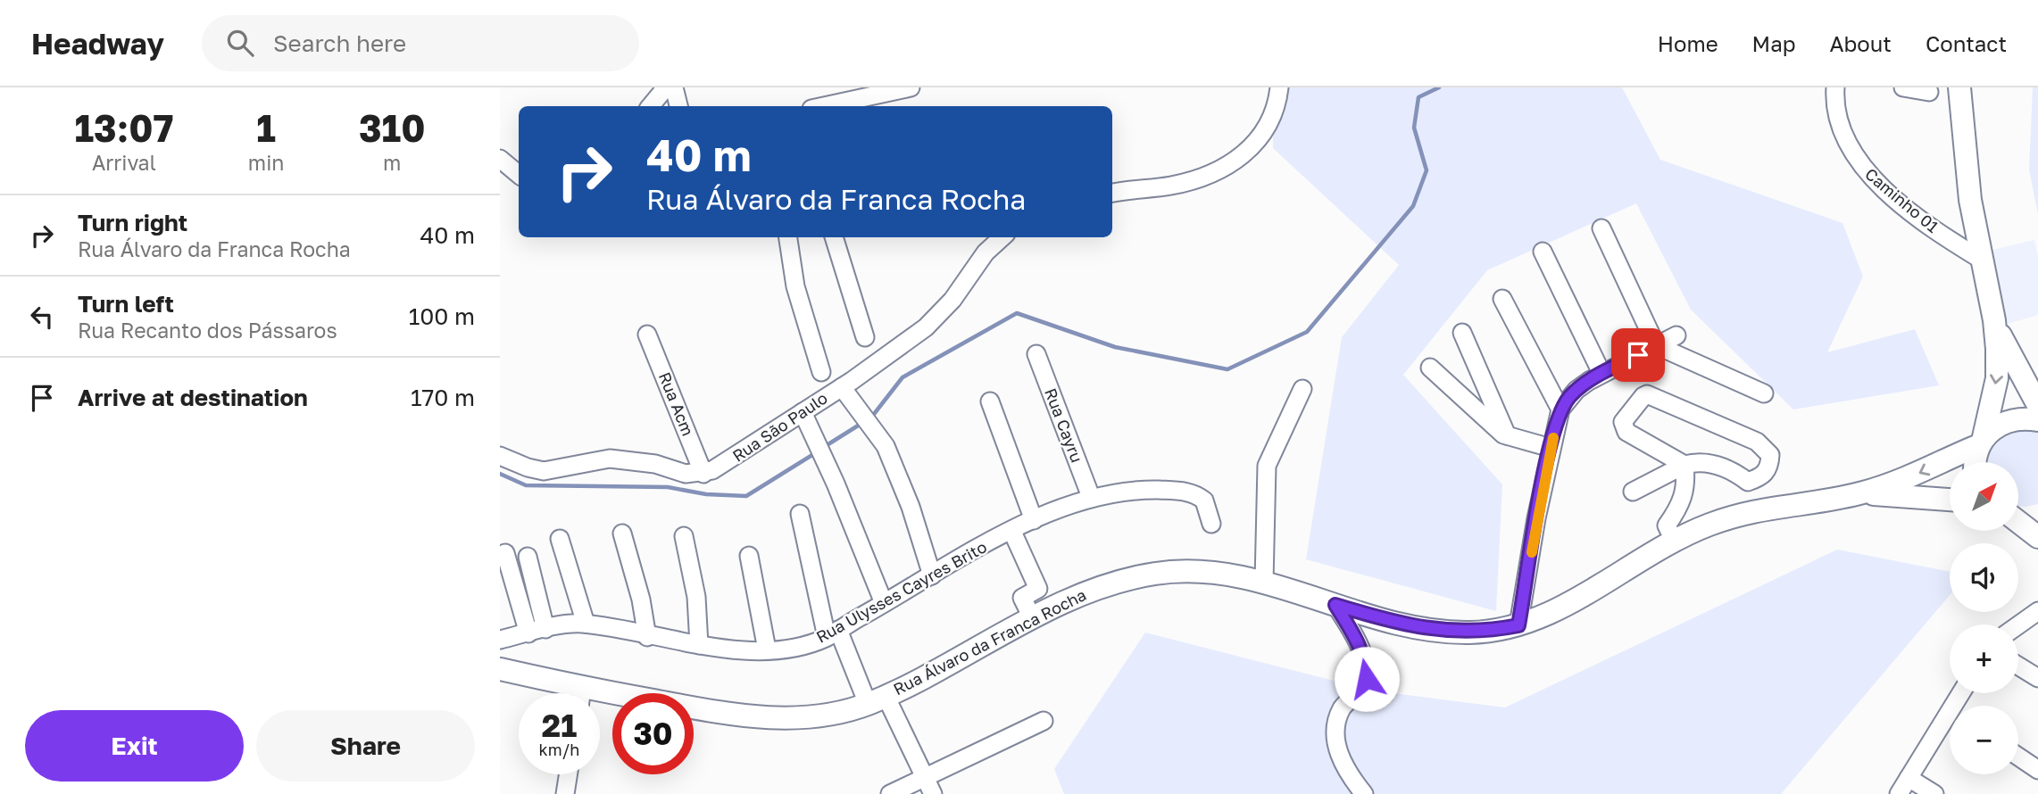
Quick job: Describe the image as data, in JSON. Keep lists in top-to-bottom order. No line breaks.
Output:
{"streets":{"main road":["Rua Álvaro da Franca Rocha"],"street":["Caminho 01","Rua Acm","Rua Cayru","Rua São Paulo","Rua Ulysses Cayres Brito"]},"crossings":[["Rua Acm","Rua São Paulo"],["Rua Cayru","Rua Ulysses Cayres Brito"]],"north":"top right","page":{"header":"Headway","search":"Search here","nav":["Home","Map","About","Contact"],"eta":["13:07","Arrival","1","min","310","m"],"turn":["40 m","Rua Álvaro da Franca Rocha"],"list":[{"name":"Turn right","note":"Rua Álvaro da Franca Rocha","value":"40 m"},{"name":"Turn left","note":"Rua Recanto dos Pássaros","value":"100 m"},{"name":"Arrive at destination","value":"170 m"}],"map_buttons":["+","−"],"speed":"21 km/h","limit":"30","buttons":["Exit","Share"]}}
